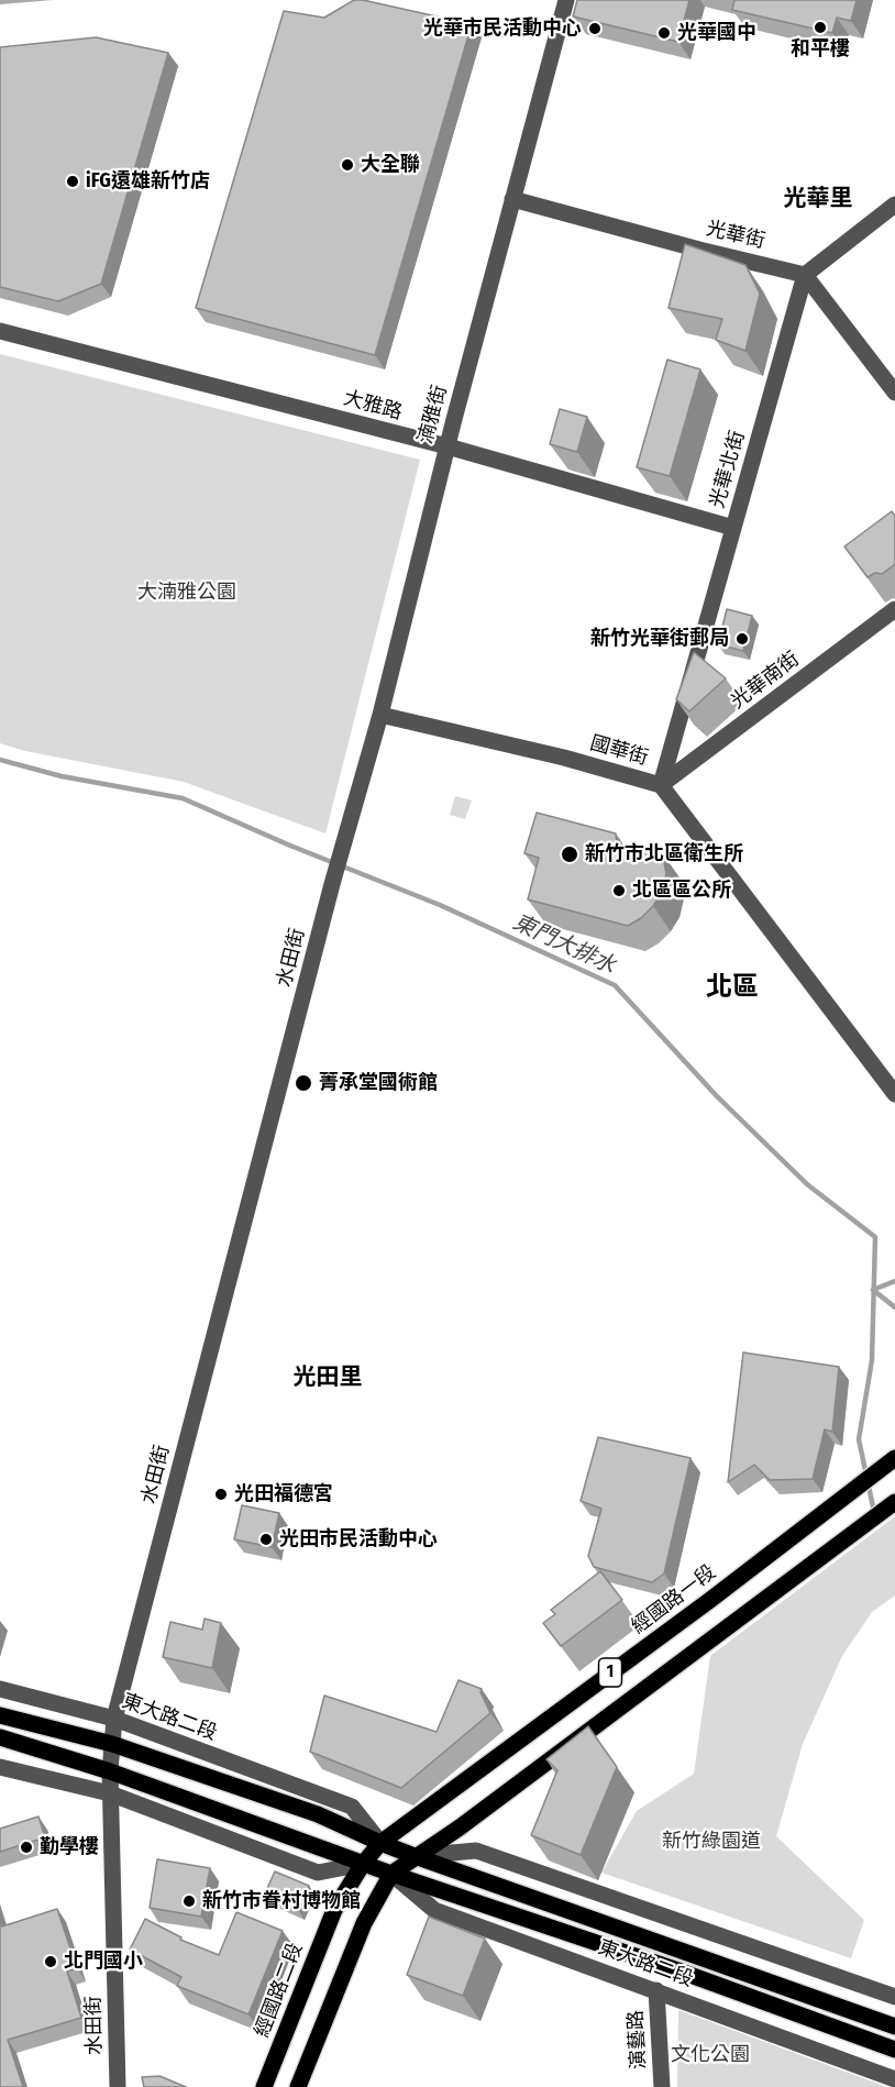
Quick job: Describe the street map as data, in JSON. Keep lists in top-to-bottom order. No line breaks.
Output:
{"streets":{"main road":["經國路一段","1","東大路二段","經國路二段"],"street":["光華街","大雅路","湳雅街","光華北街","光華南街","國華街","水田街","演藝路"]},"crossings":[["光華街","湳雅街"],["光華街","光華北街"],["大雅路","湳雅街"],["大雅路","光華北街"],["湳雅街","國華街"],["湳雅街","水田街"],["光華北街","光華南街"],["光華北街","國華街"],["光華南街","國華街"],["水田街","東大路二段"],["經國路一段","東大路二段"],["經國路一段","經國路二段"],["1","東大路二段"],["東大路二段","經國路二段"],["東大路二段","演藝路"]],"districts":["光華里","北區","光田里"],"water":["東門大排水"],"parks":["大湳雅公園","新竹綠園道","文化公園"],"places":["和平樓","光華市民活動中心","光華國中","大全聯","iFG遠雄新竹店","新竹光華街郵局","新竹市北區衛生所","北區區公所","菁承堂國術館","光田福德宮","光田市民活動中心","勤學樓","新竹市眷村博物館","北門國小"]}
